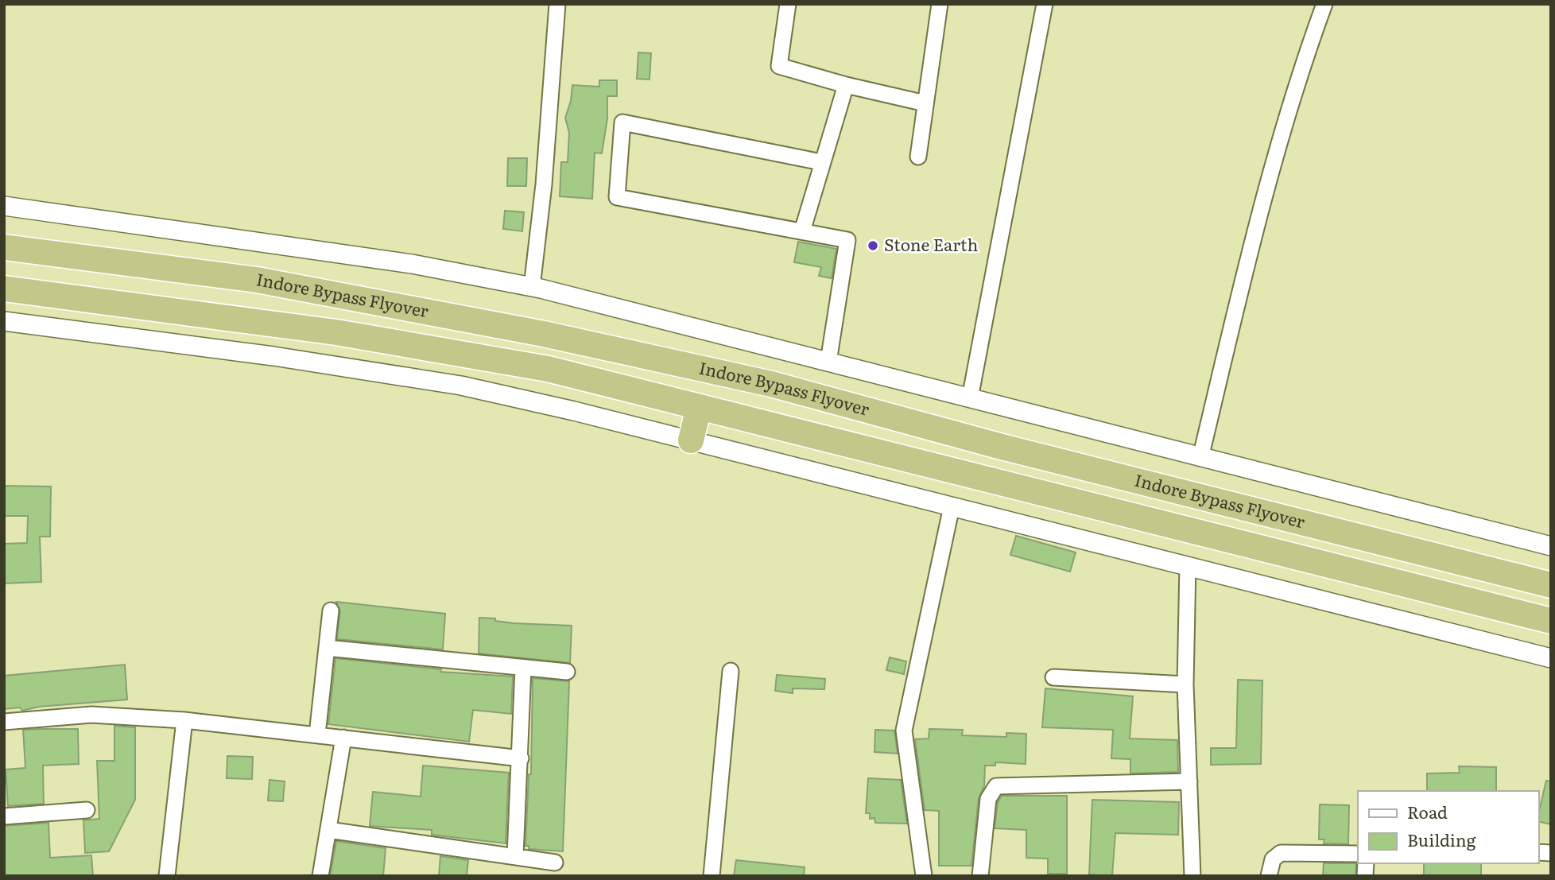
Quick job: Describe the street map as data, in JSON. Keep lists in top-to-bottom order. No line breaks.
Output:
{"streets":{"highway":["Indore Bypass Flyover"]},"places":["Stone Earth"],"legend":["Road","Building"]}
